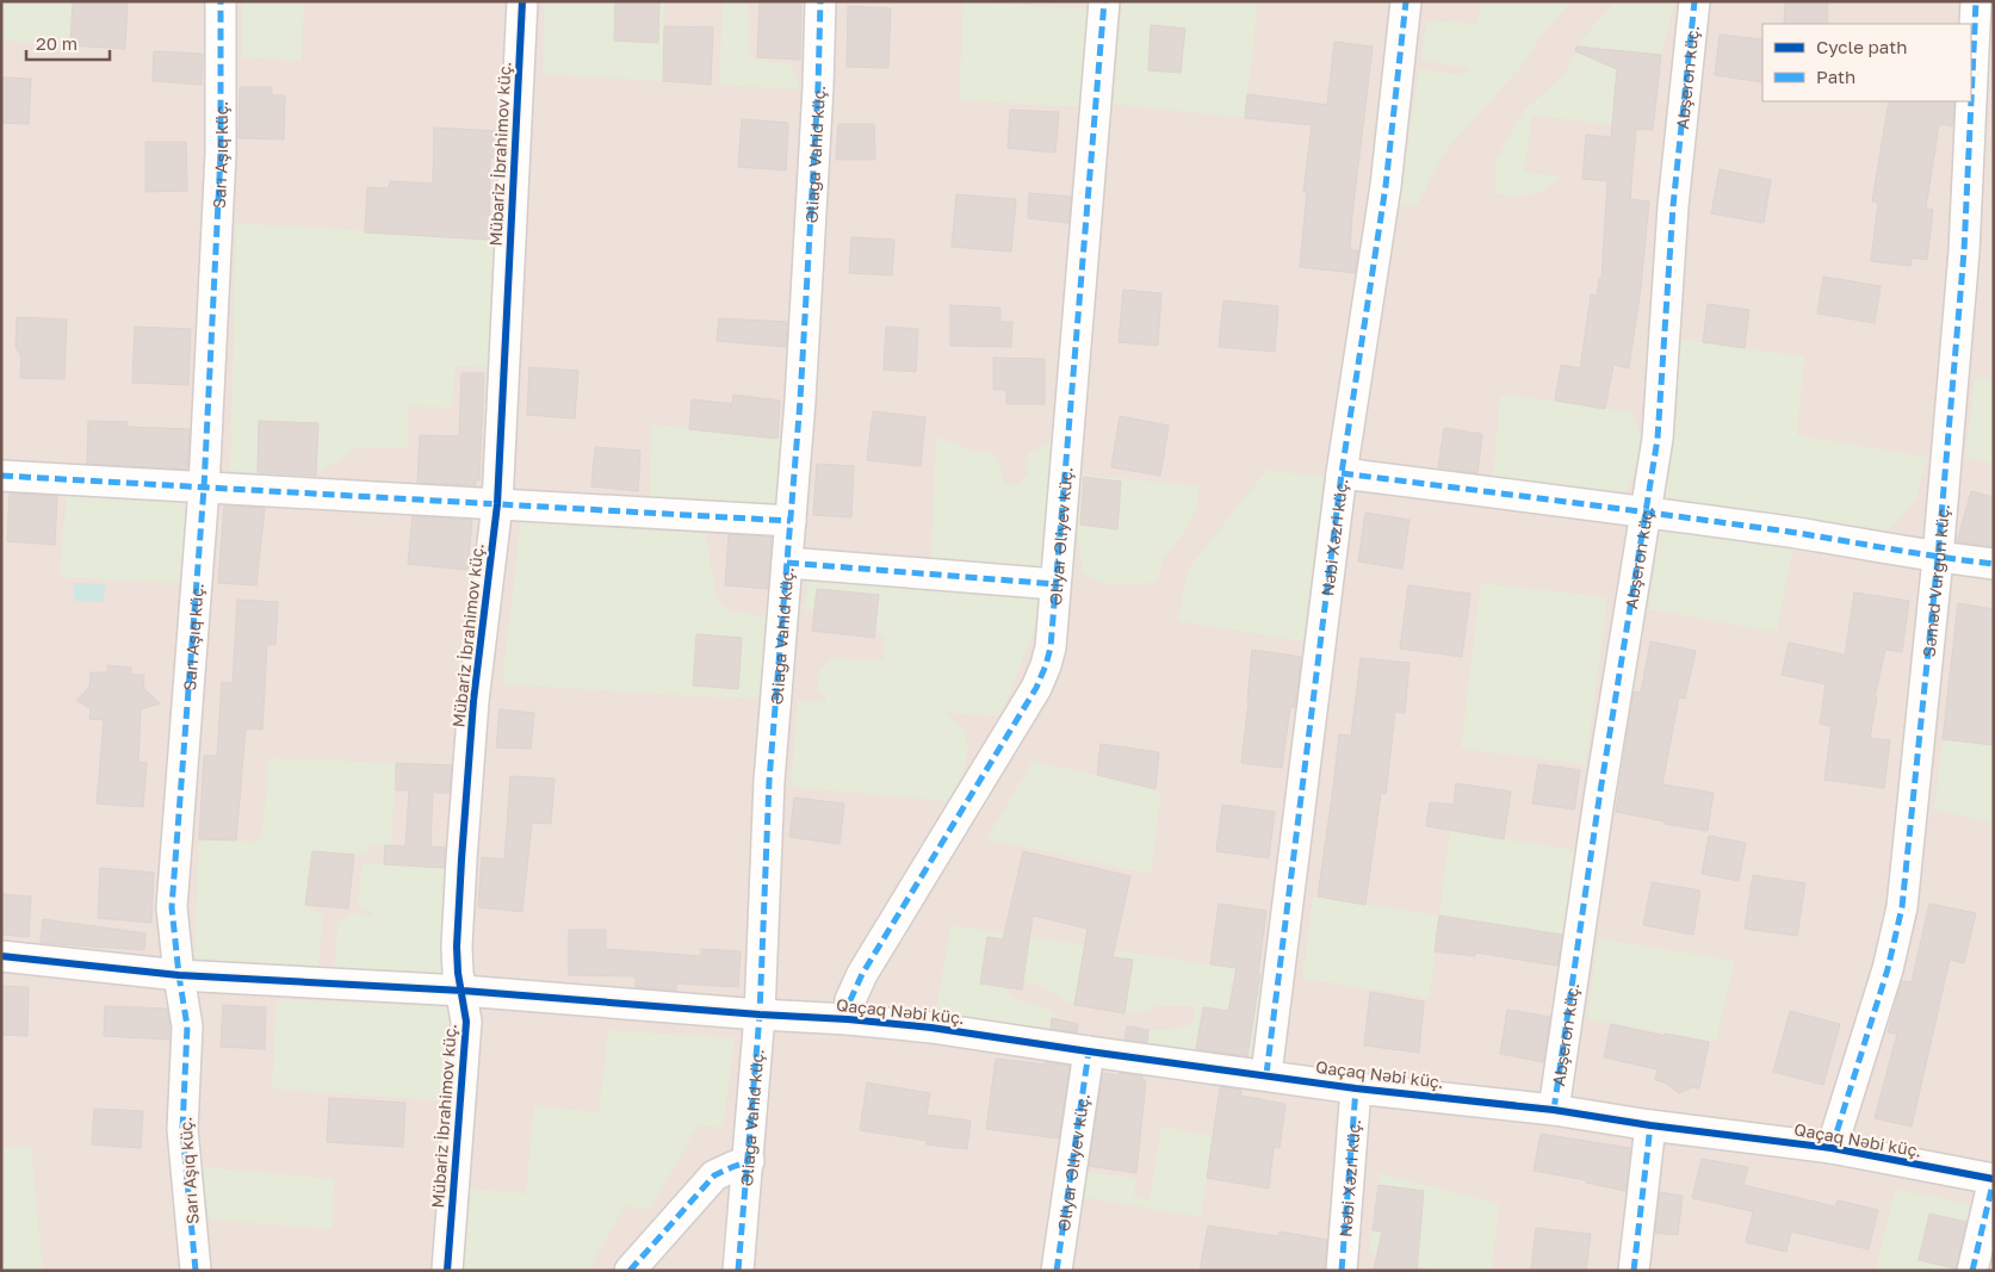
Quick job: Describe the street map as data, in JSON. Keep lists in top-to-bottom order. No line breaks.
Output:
{"streets":{"street":["Abşeron küç.","Mübariz İbrahimov küç.","Sarı Aşıq küç.","Əliağa Vahid küç.","Əliyar Əliyev küç.","Nəbi Xəzri küç.","Səməd Vurğun küç.","Qaçaq Nəbi küç."]},"crossings":[["Abşeron küç.","Qaçaq Nəbi küç."],["Mübariz İbrahimov küç.","Qaçaq Nəbi küç."],["Sarı Aşıq küç.","Qaçaq Nəbi küç."],["Əliağa Vahid küç.","Qaçaq Nəbi küç."],["Əliyar Əliyev küç.","Qaçaq Nəbi küç."],["Nəbi Xəzri küç.","Qaçaq Nəbi küç."],["Səməd Vurğun küç.","Qaçaq Nəbi küç."]],"legend":["Cycle path","Path"],"scale_bar":"20 m"}
